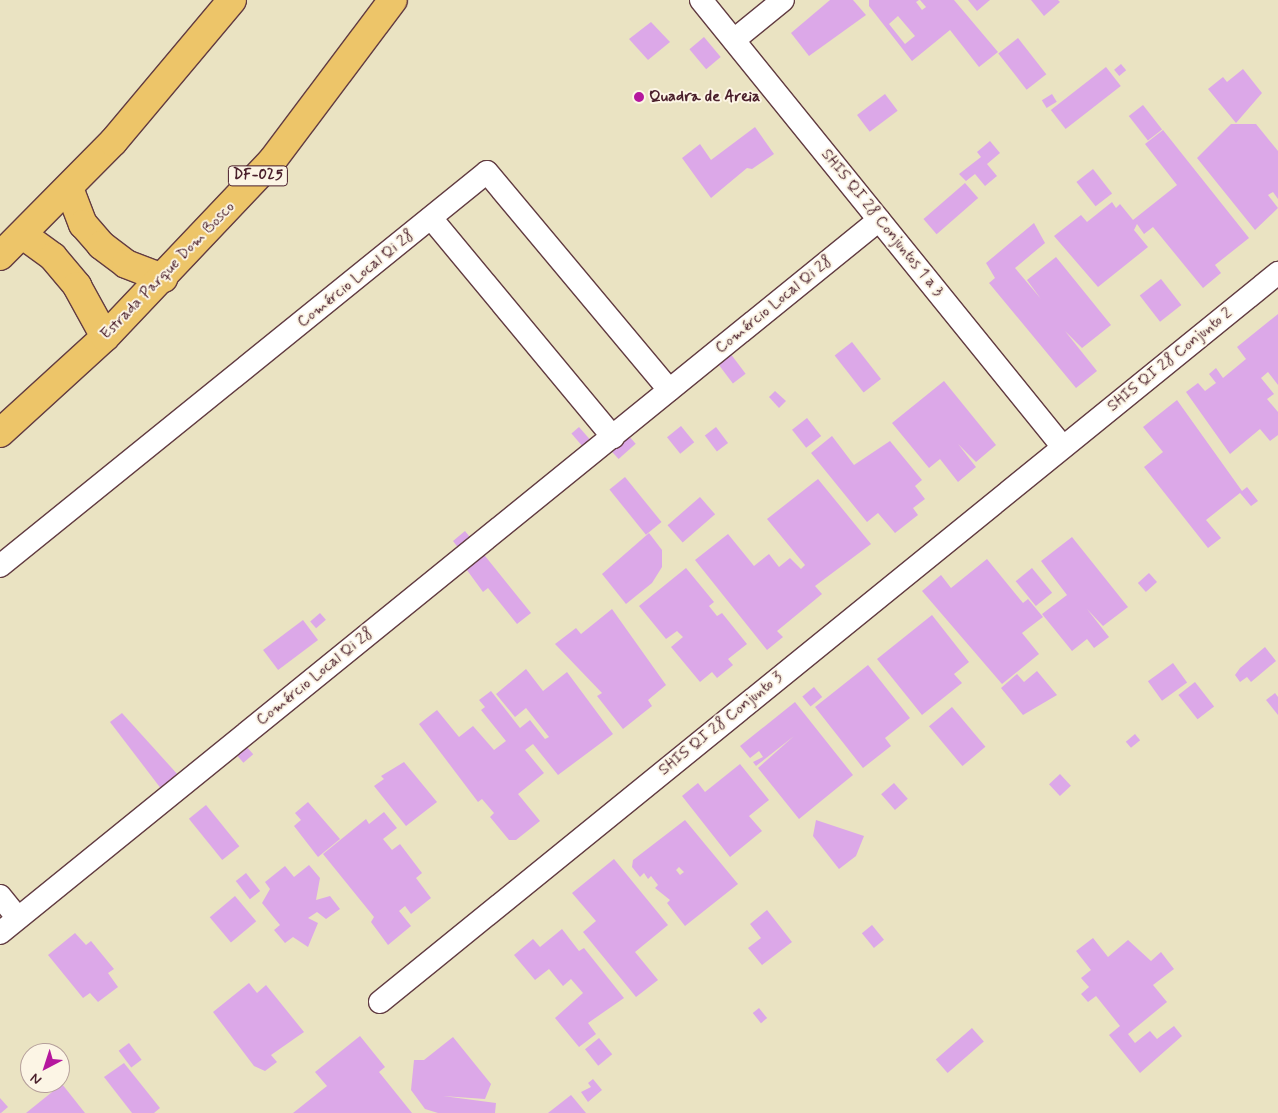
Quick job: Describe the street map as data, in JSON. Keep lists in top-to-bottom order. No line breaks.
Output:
{"streets":{"main road":["DF-025","Estrada Parque Dom Bosco"],"street":["SHIS QI 28 Conjuntos 1 a 3","Comércio Local Qi 28","SHIS QI 28 Conjunto 2","SHIS QI 28 Conjunto 3"]},"crossings":[["SHIS QI 28 Conjuntos 1 a 3","Comércio Local Qi 28"],["SHIS QI 28 Conjuntos 1 a 3","SHIS QI 28 Conjunto 2"],["SHIS QI 28 Conjuntos 1 a 3","SHIS QI 28 Conjunto 3"],["SHIS QI 28 Conjunto 2","SHIS QI 28 Conjunto 3"]],"places":["Quadra de Areia"],"north":"bottom left"}
